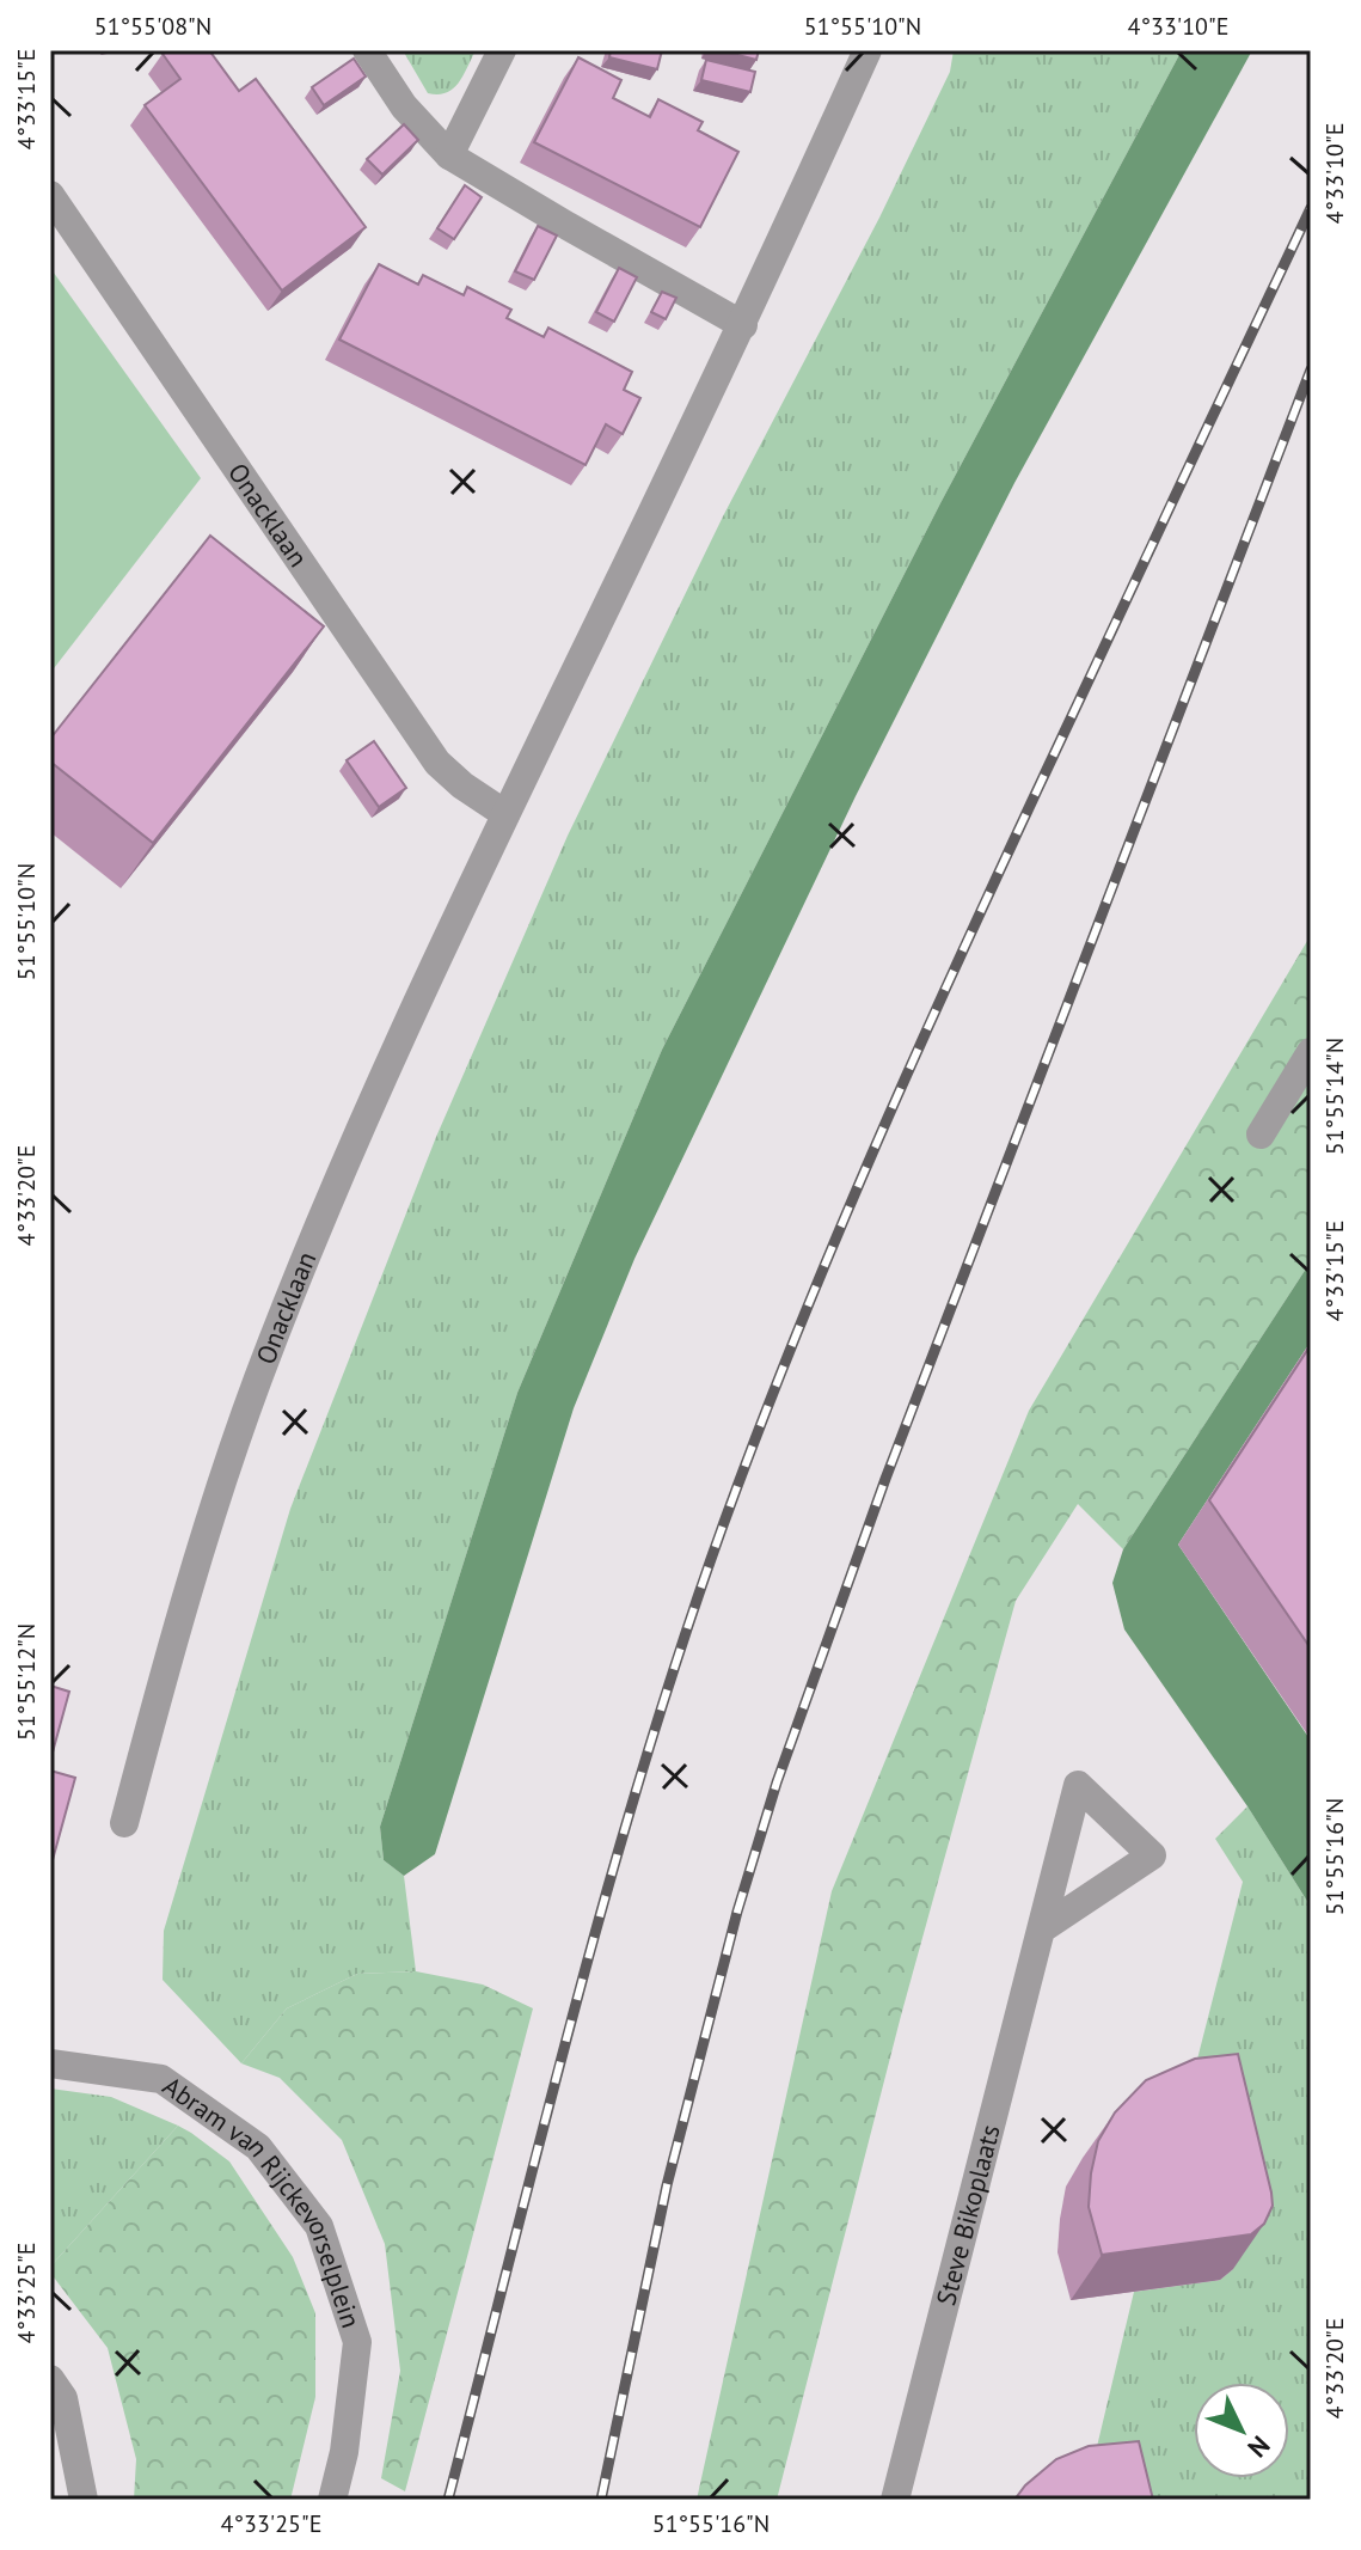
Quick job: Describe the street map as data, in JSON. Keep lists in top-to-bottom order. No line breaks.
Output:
{"streets":{"street":["Onacklaan","Abram van Rijckevorselplein","Steve Bikoplaats"]},"north":"bottom right","coordinates":["51°55'08\"N","51°55'10\"N","4°33'10\"E","4°33'15\"E","51°55'14\"N","4°33'20\"E","51°55'12\"N","51°55'16\"N","4°33'25\"E"]}
